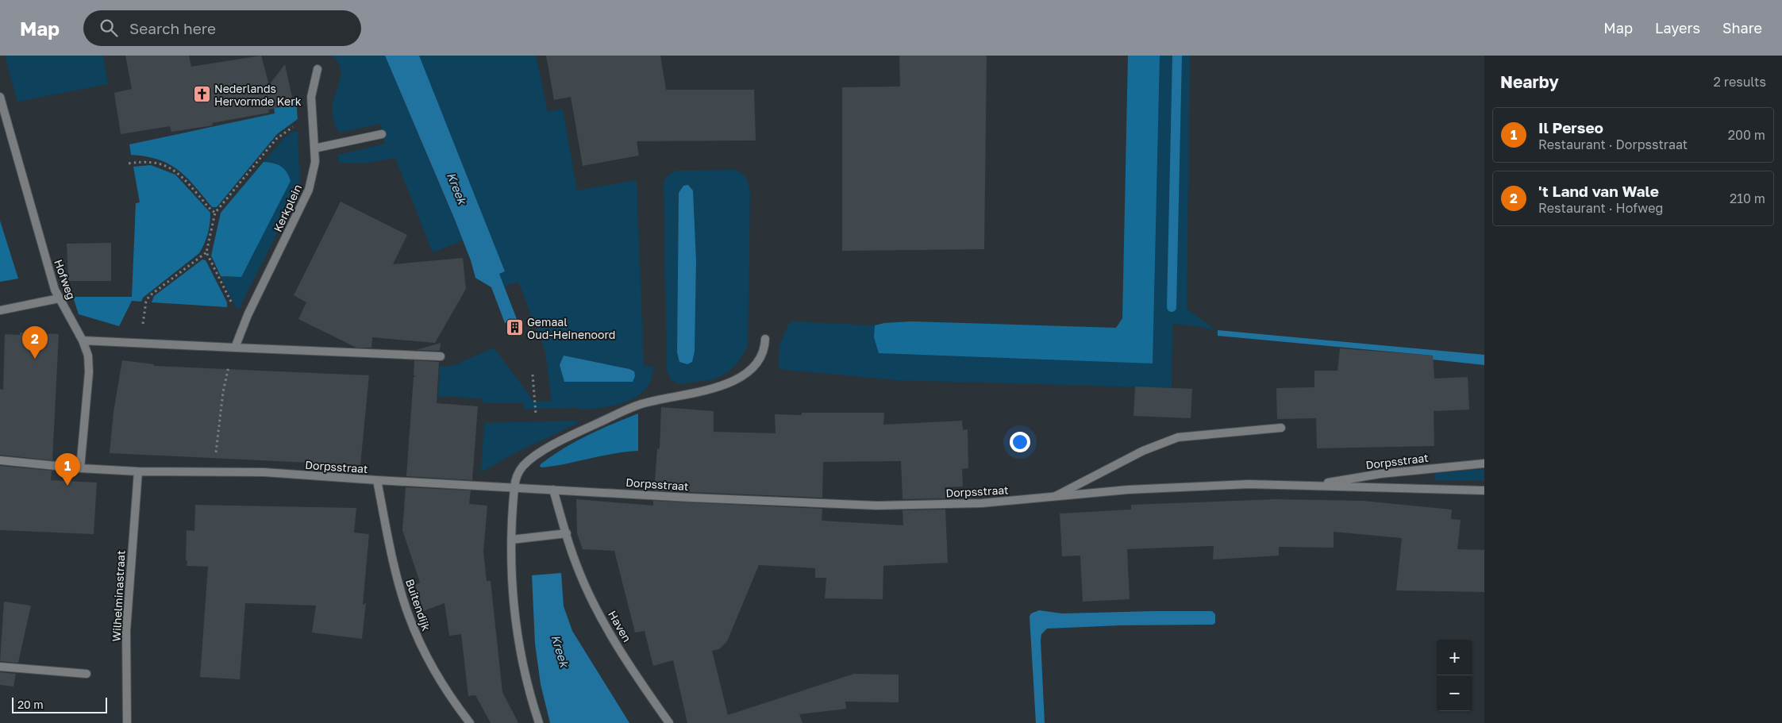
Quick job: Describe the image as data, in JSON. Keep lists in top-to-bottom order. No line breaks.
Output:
{"streets":{"street":["Kerkplein","Hofweg","Dorpsstraat","Wilhelminastraat","Buitendijk","Haven"]},"crossings":[["Hofweg","Dorpsstraat"],["Dorpsstraat","Wilhelminastraat"],["Dorpsstraat","Buitendijk"],["Dorpsstraat","Haven"]],"water":["Kreek"],"places":{"church":["Nederlands Hervormde Kerk"],"building":["Gemaal Oud-Heinenoord"]},"scale_bar":"20 m","page":{"header":"Map","search":"Search here","nav":["Map","Layers","Share"],"heading":["Nearby","2 results"],"list":[{"mark":"1","name":"Il Perseo","note":"Restaurant · Dorpsstraat","value":"200 m"},{"mark":"2","name":"'t Land van Wale","note":"Restaurant · Hofweg","value":"210 m"}],"pins":["2","1"],"map_buttons":["+","−"],"scale":"20 m"}}
